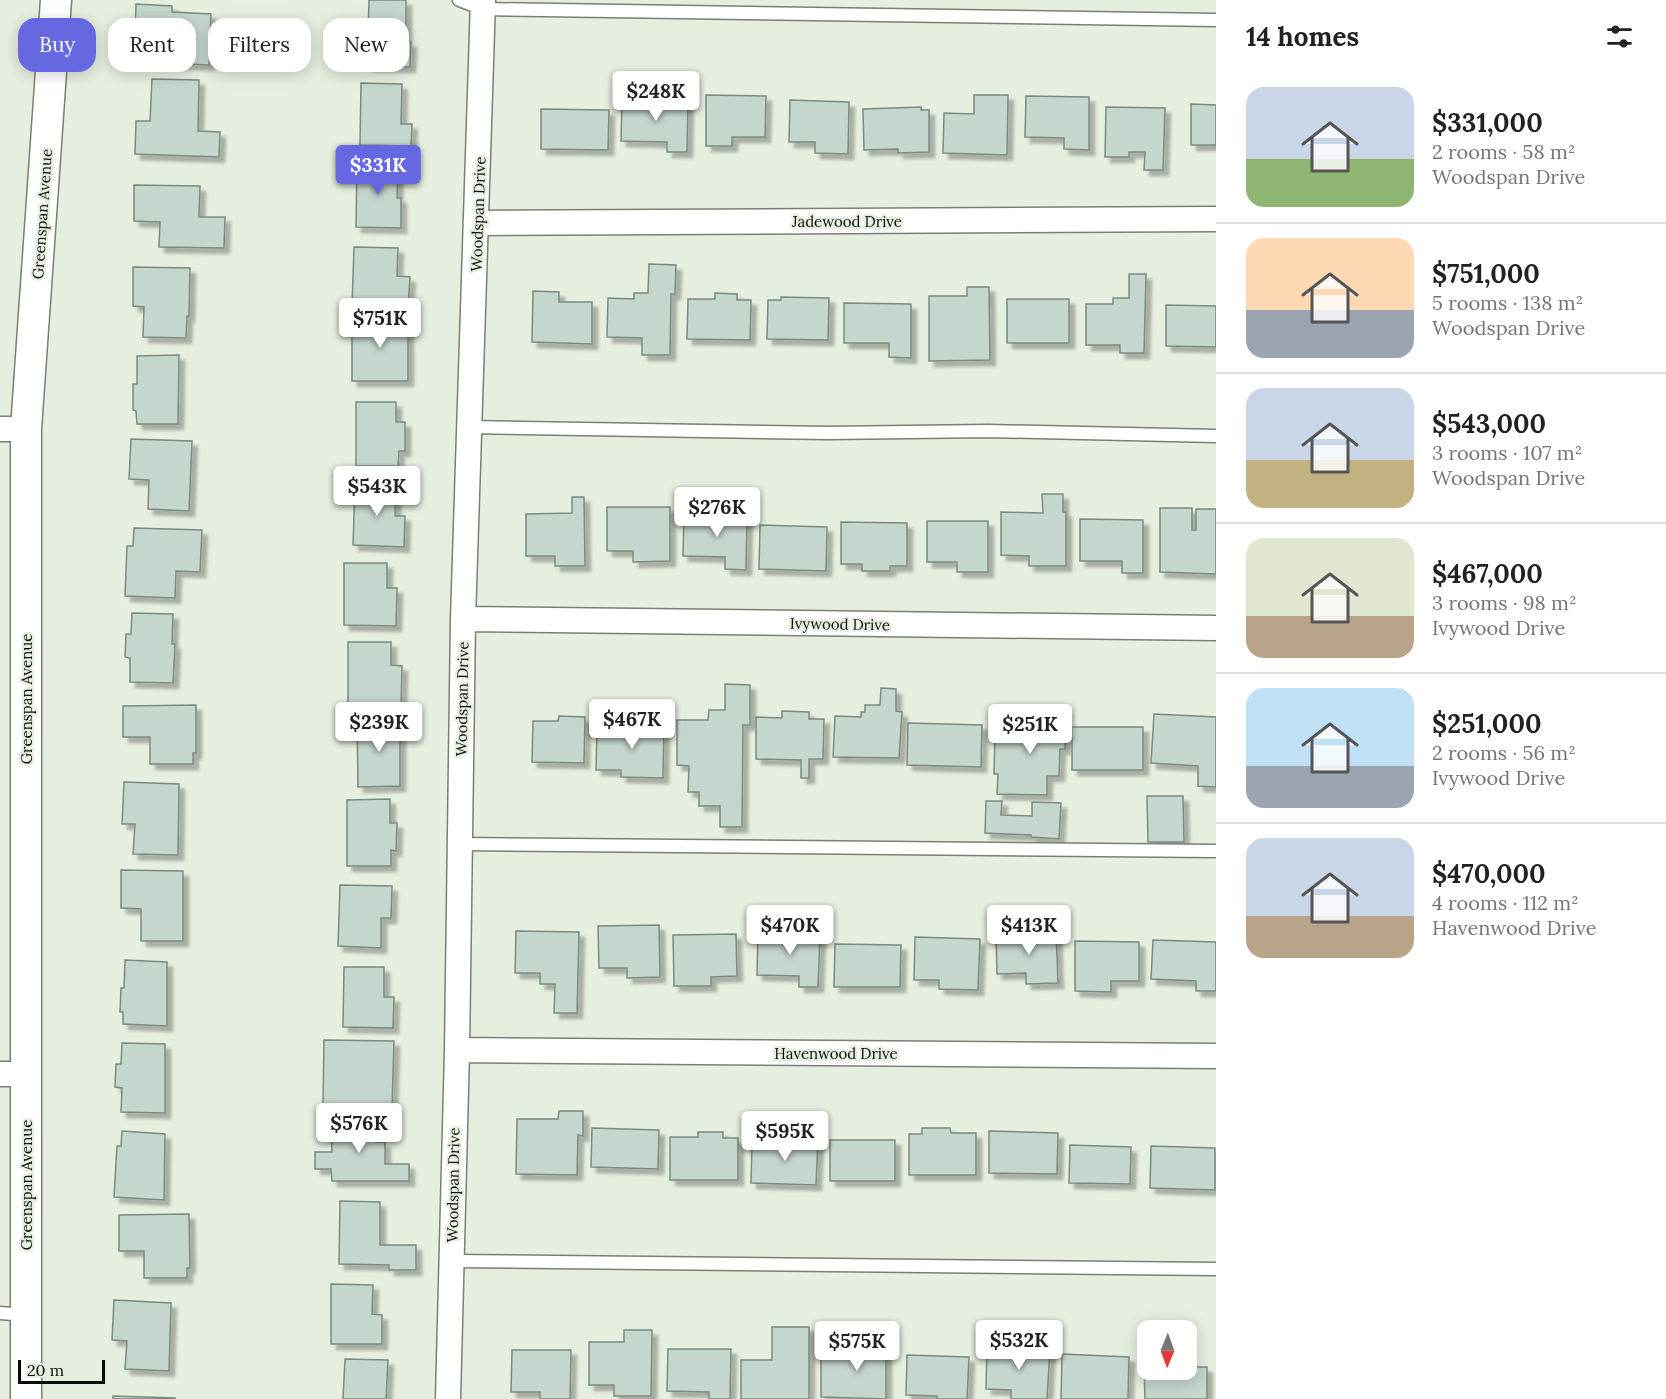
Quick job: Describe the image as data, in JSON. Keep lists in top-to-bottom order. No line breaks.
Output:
{"streets":{"street":["Greenspan Avenue","Woodspan Drive","Jadewood Drive","Ivywood Drive","Havenwood Drive"]},"crossings":[["Woodspan Drive","Jadewood Drive"],["Woodspan Drive","Ivywood Drive"],["Woodspan Drive","Havenwood Drive"]],"scale_bar":"20 m","north":"bottom","page":{"heading":"14 homes","chip":["Buy","Rent","Filters","New"],"price":["$248K","$331K","$751K","$543K","$276K","$467K","$239K","$251K","$470K","$413K","$576K","$595K","$532K","$575K"],"list":[{"name":"$331,000","note":"2 rooms · 58 m² · Woodspan Drive"},{"name":"$751,000","note":"5 rooms · 138 m² · Woodspan Drive"},{"name":"$543,000","note":"3 rooms · 107 m² · Woodspan Drive"},{"name":"$467,000","note":"3 rooms · 98 m² · Ivywood Drive"},{"name":"$251,000","note":"2 rooms · 56 m² · Ivywood Drive"},{"name":"$470,000","note":"4 rooms · 112 m² · Havenwood Drive"}],"scale":"20 m"}}
